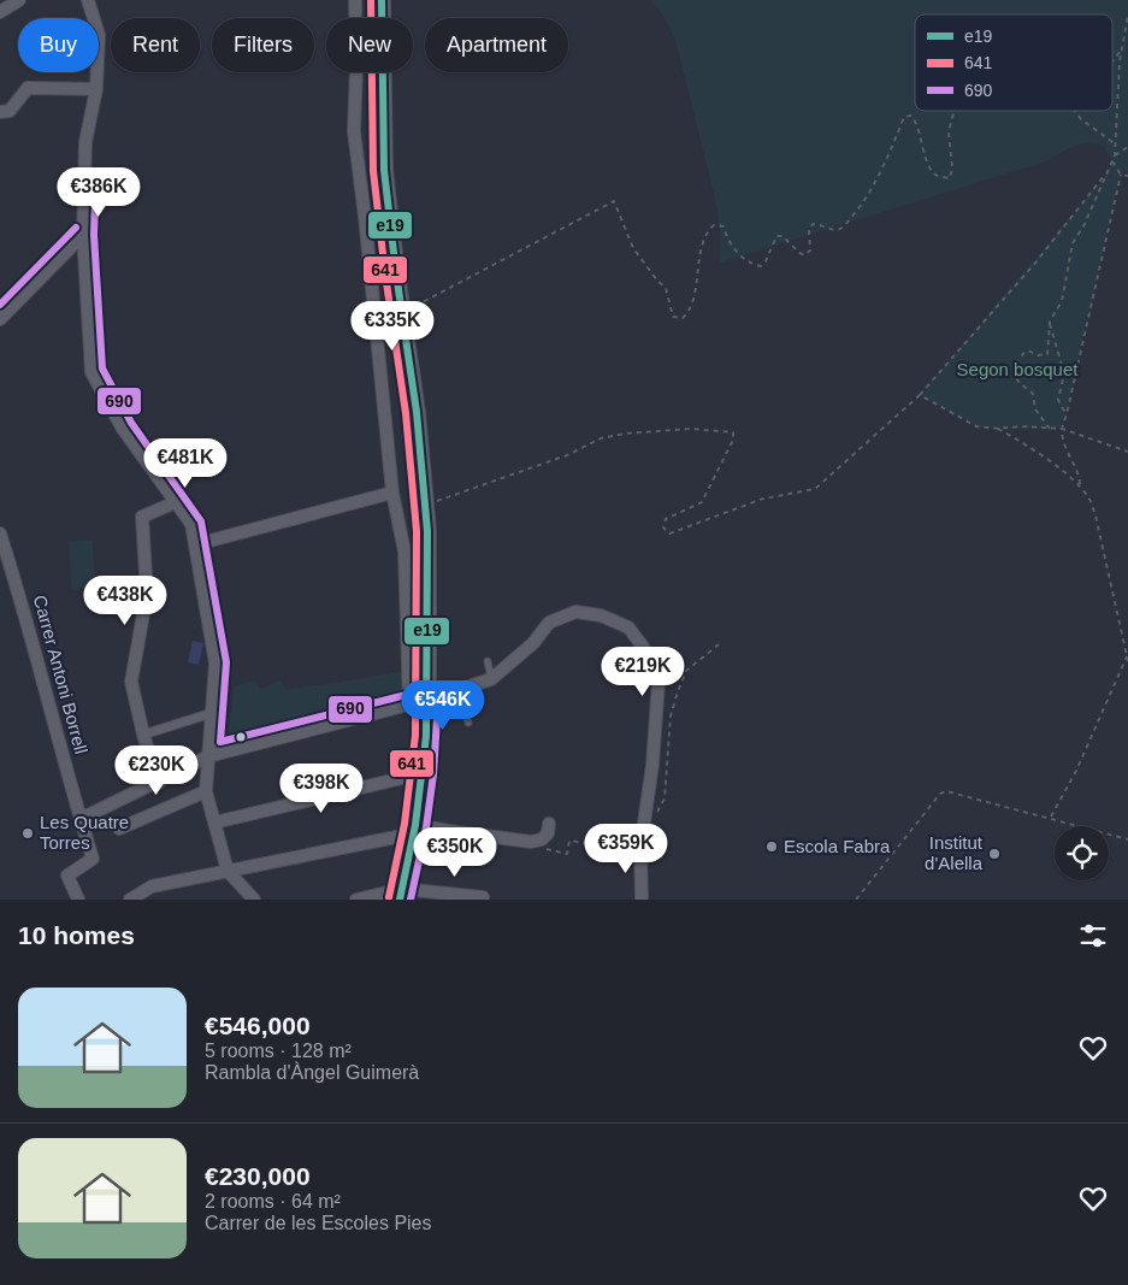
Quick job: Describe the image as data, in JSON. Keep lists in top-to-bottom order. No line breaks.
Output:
{"streets":{"street":["Carrer Antoni Borrell"]},"parks":["Segon bosquet"],"places":["Les Quatre Torres","Escola Fabra","Institut d'Alella"],"lines":["transit line e19","transit line 641","transit line 690"],"legend":["e19","641","690"],"page":{"chip":["Buy","Rent","Filters","New","Apartment"],"price":["€386K","€335K","€481K","€438K","€219K","€546K","€230K","€398K","€359K","€350K"],"heading":"10 homes","list":[{"name":"€546,000","note":"5 rooms · 128 m² · Rambla d'Àngel Guimerà"},{"name":"€230,000","note":"2 rooms · 64 m² · Carrer de les Escoles Pies"}]}}
